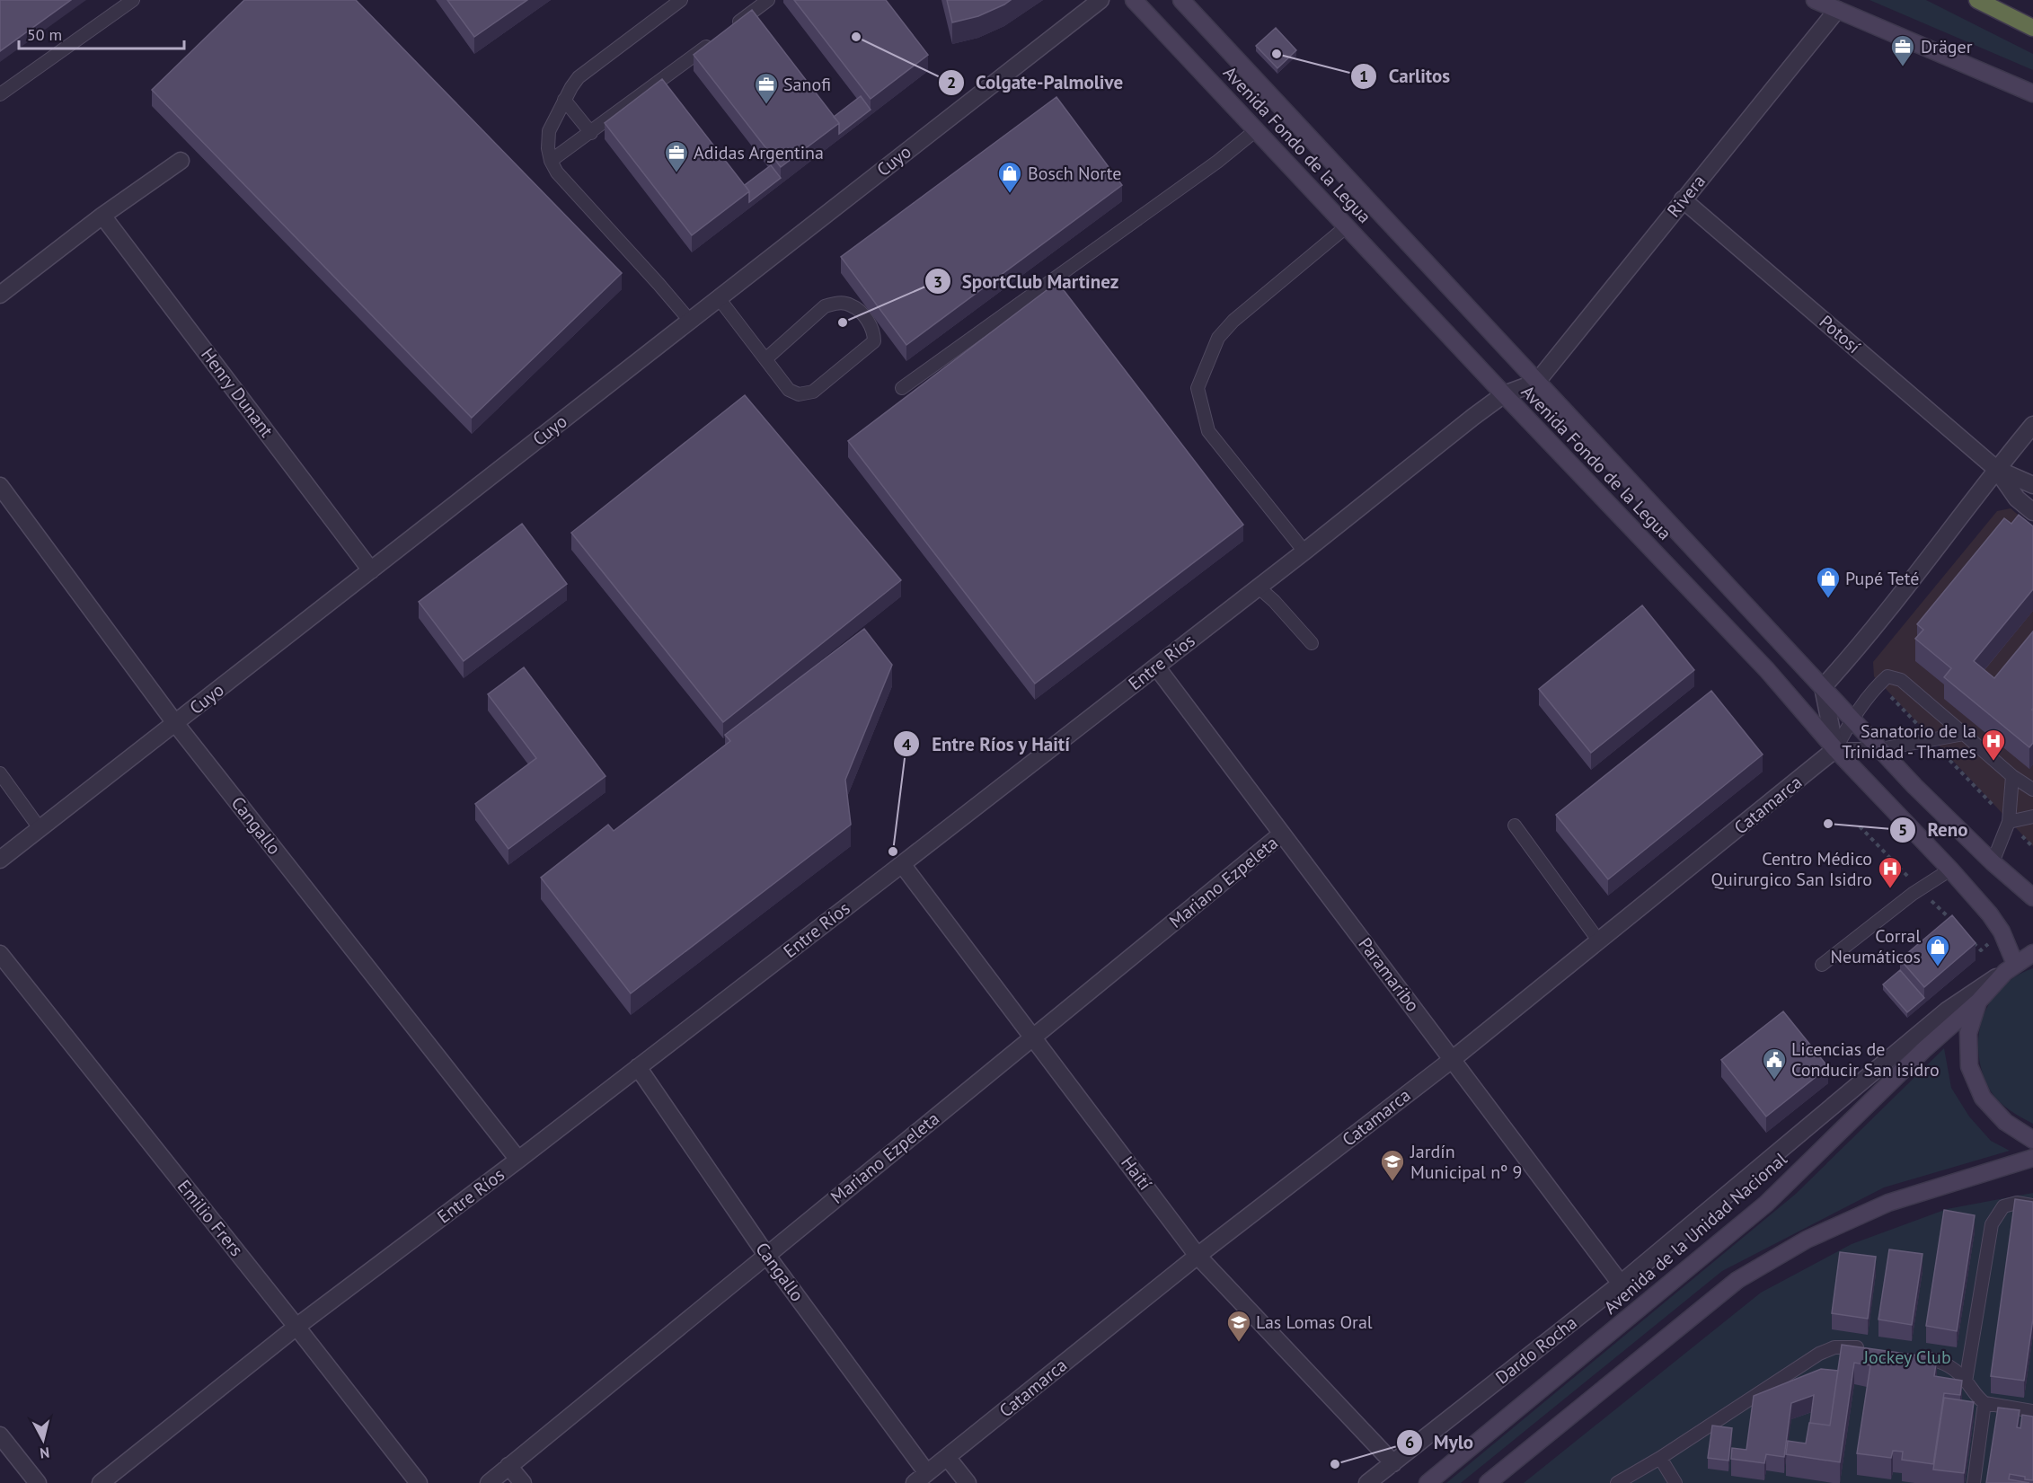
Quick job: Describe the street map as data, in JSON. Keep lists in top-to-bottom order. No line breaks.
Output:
{"streets":{"main road":["Avenida Fondo de la Legua","Avenida de la Unidad Nacional"],"street":["Cuyo","Rivera","Potosí","Henry Dunant","Entre Ríos","Catamarca","Cangallo","Mariano Ezpeleta","Paramaribo","Haití","Emilio Frers","Dardo Rocha"]},"crossings":[["Avenida Fondo de la Legua","Rivera"],["Avenida Fondo de la Legua","Entre Ríos"],["Avenida Fondo de la Legua","Catamarca"],["Avenida Fondo de la Legua","Avenida de la Unidad Nacional"],["Avenida Fondo de la Legua","Dardo Rocha"],["Cuyo","Henry Dunant"],["Cuyo","Cangallo"],["Rivera","Potosí"],["Rivera","Entre Ríos"],["Entre Ríos","Cangallo"],["Entre Ríos","Paramaribo"],["Entre Ríos","Haití"],["Entre Ríos","Emilio Frers"],["Catamarca","Cangallo"],["Catamarca","Paramaribo"],["Catamarca","Haití"],["Cangallo","Mariano Ezpeleta"],["Mariano Ezpeleta","Paramaribo"],["Mariano Ezpeleta","Haití"],["Paramaribo","Dardo Rocha"],["Haití","Dardo Rocha"],["Avenida de la Unidad Nacional","Dardo Rocha"]],"parks":["Jockey Club"],"places":{"other":["Colgate-Palmolive","Carlitos","SportClub Martinez","Reno","Entre Ríos y Haití","Mylo"],"office":["Dräger","Sanofi","Adidas Argentina"],"shop":["Bosch Norte","Pupé Teté","Corral Neumáticos"],"hospital":["Sanatorio de la Trinidad - Thames","Centro Médico Quirurgico San Isidro"],"public building":["Licencias de Conducir San isidro"],"school or university":["Jardín Municipal nº 9","Las Lomas Oral"]},"scale_bar":"50 m","north":"bottom"}
